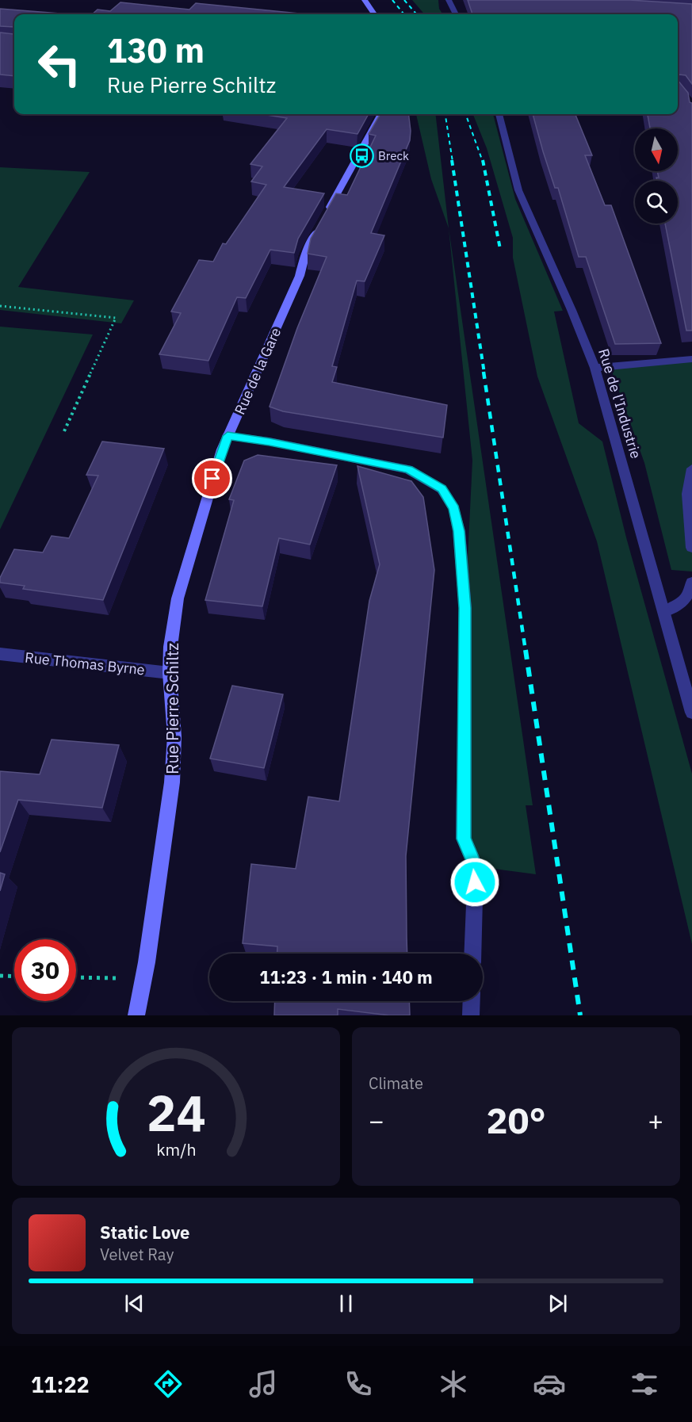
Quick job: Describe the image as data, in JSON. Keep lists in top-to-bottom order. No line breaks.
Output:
{"streets":{"main road":["Rue de la Gare","Rue Pierre Schiltz"],"street":["Rue de l'Industrie","Rue Thomas Byrne"]},"crossings":[["Rue de la Gare","Rue Pierre Schiltz"],["Rue Thomas Byrne","Rue Pierre Schiltz"]],"places":{"bus stop":["Breck"]},"north":"bottom","page":{"turn":["130 m","Rue Pierre Schiltz"],"limit":"30","trip":"11:23 · 1 min · 140 m","tile":"Climate","heat":["−","20°","+"],"song":["Static Love","Velvet Ray"],"tabs":"11:22","gauge":["24","km/h"]}}
